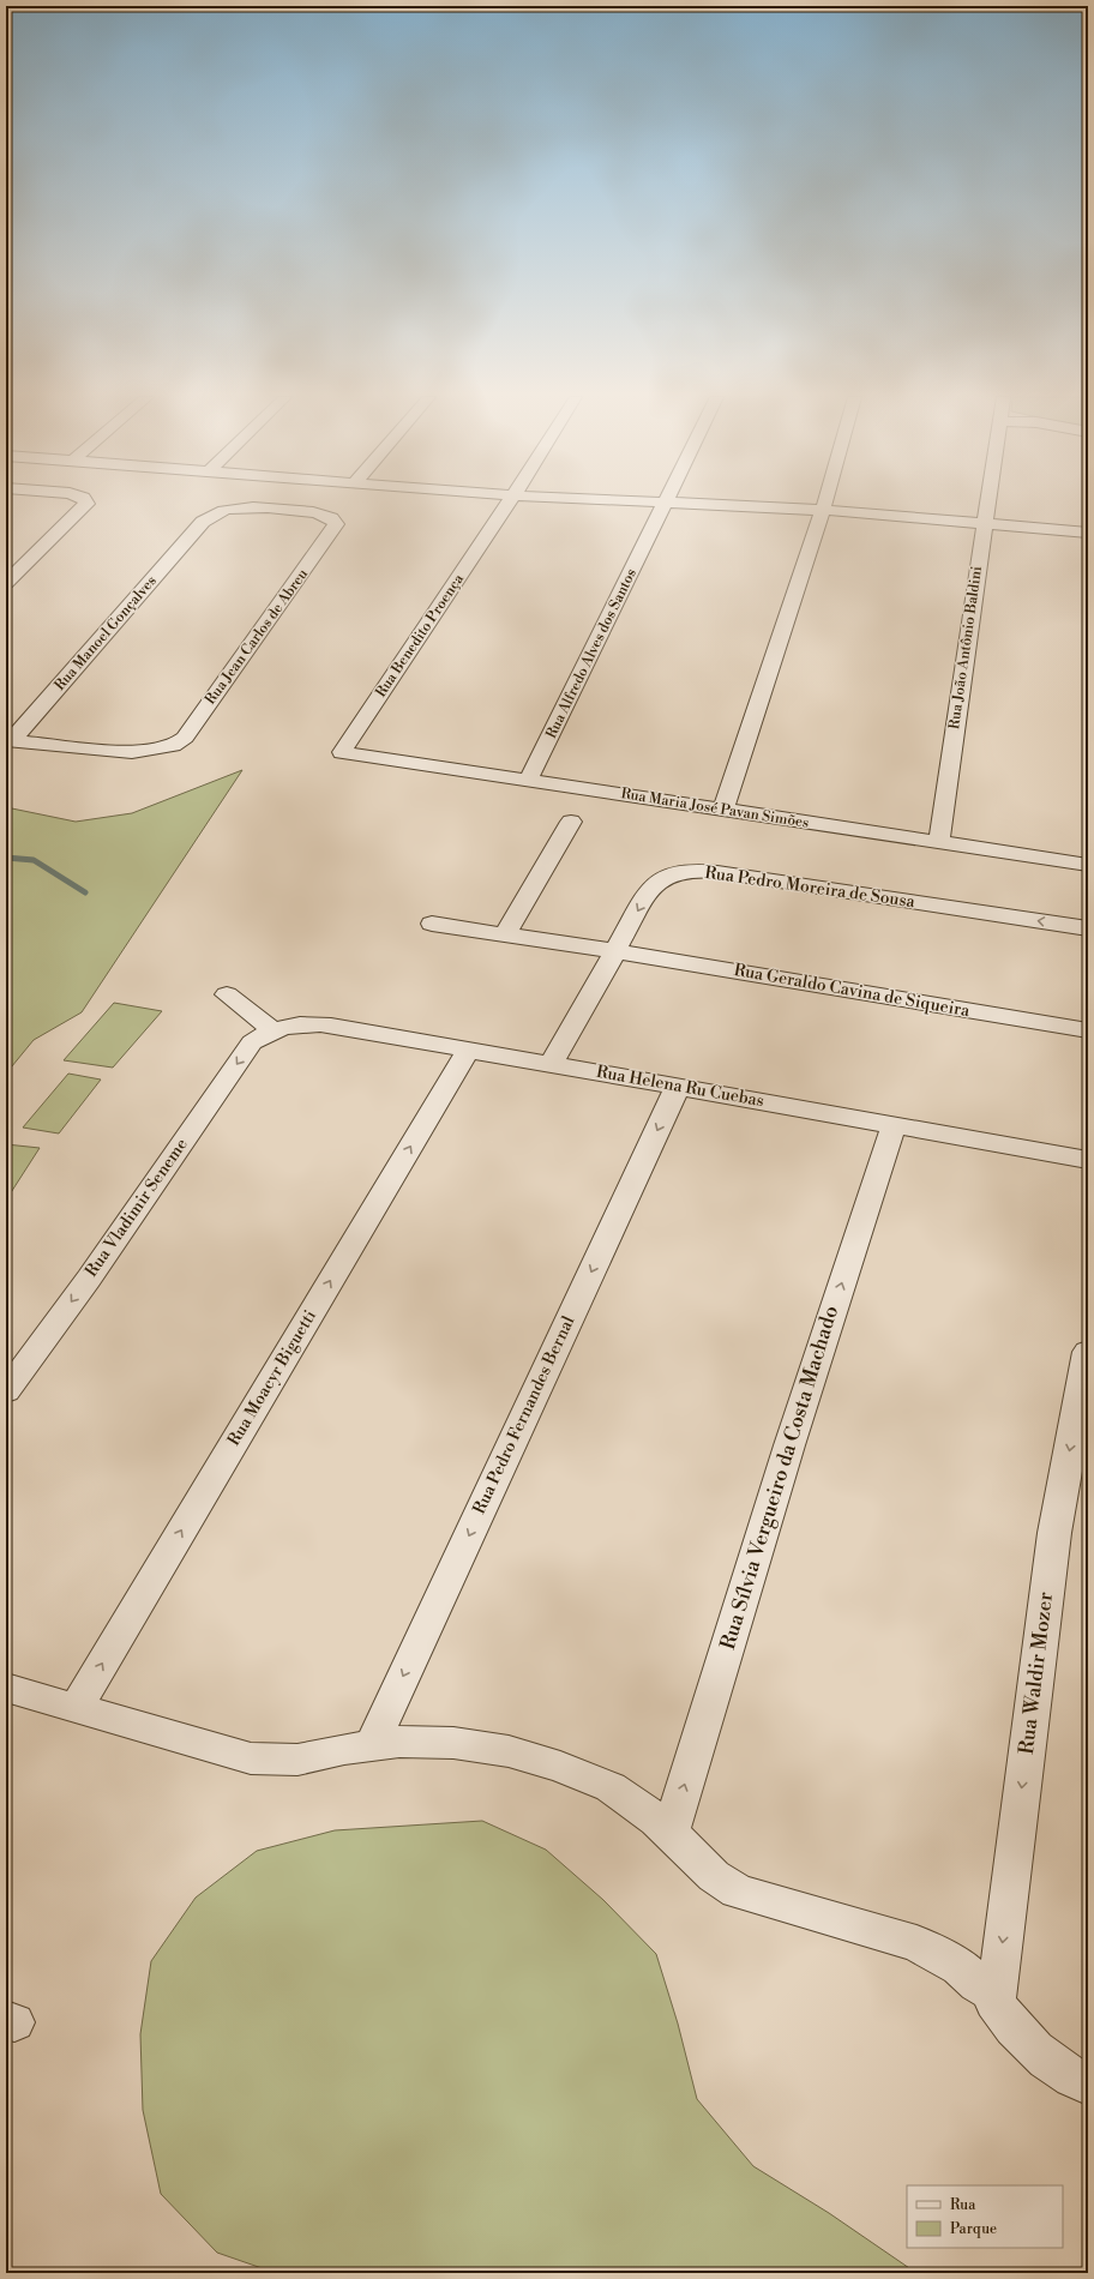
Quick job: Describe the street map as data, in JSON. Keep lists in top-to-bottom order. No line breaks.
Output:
{"streets":{"street":["Rua Manoel Gonçalves","Rua Benedito Proença","Rua Jean Carlos de Abreu","Rua João Antônio Baldini","Rua Alfredo Alves dos Santos","Rua Maria José Pavan Simões","Rua Pedro Moreira de Sousa","Rua Geraldo Cavina de Siqueira","Rua Helena Ru Cuebas","Rua Vladimir Seneme","Rua Moacyr Biguetti","Rua Pedro Fernandes Bernal","Rua Sílvia Vergueiro da Costa Machado","Rua Waldir Mozer"]},"crossings":[["Rua Manoel Gonçalves","Rua Jean Carlos de Abreu"],["Rua Benedito Proença","Rua Maria José Pavan Simões"],["Rua João Antônio Baldini","Rua Maria José Pavan Simões"],["Rua Alfredo Alves dos Santos","Rua Maria José Pavan Simões"],["Rua Pedro Moreira de Sousa","Rua Geraldo Cavina de Siqueira"],["Rua Pedro Moreira de Sousa","Rua Helena Ru Cuebas"],["Rua Helena Ru Cuebas","Rua Vladimir Seneme"],["Rua Helena Ru Cuebas","Rua Moacyr Biguetti"],["Rua Helena Ru Cuebas","Rua Pedro Fernandes Bernal"],["Rua Helena Ru Cuebas","Rua Sílvia Vergueiro da Costa Machado"]],"one_way":["Rua Pedro Moreira de Sousa","Rua Vladimir Seneme","Rua Moacyr Biguetti","Rua Pedro Fernandes Bernal","Rua Sílvia Vergueiro da Costa Machado","Rua Waldir Mozer"],"legend":["Rua","Parque"]}
